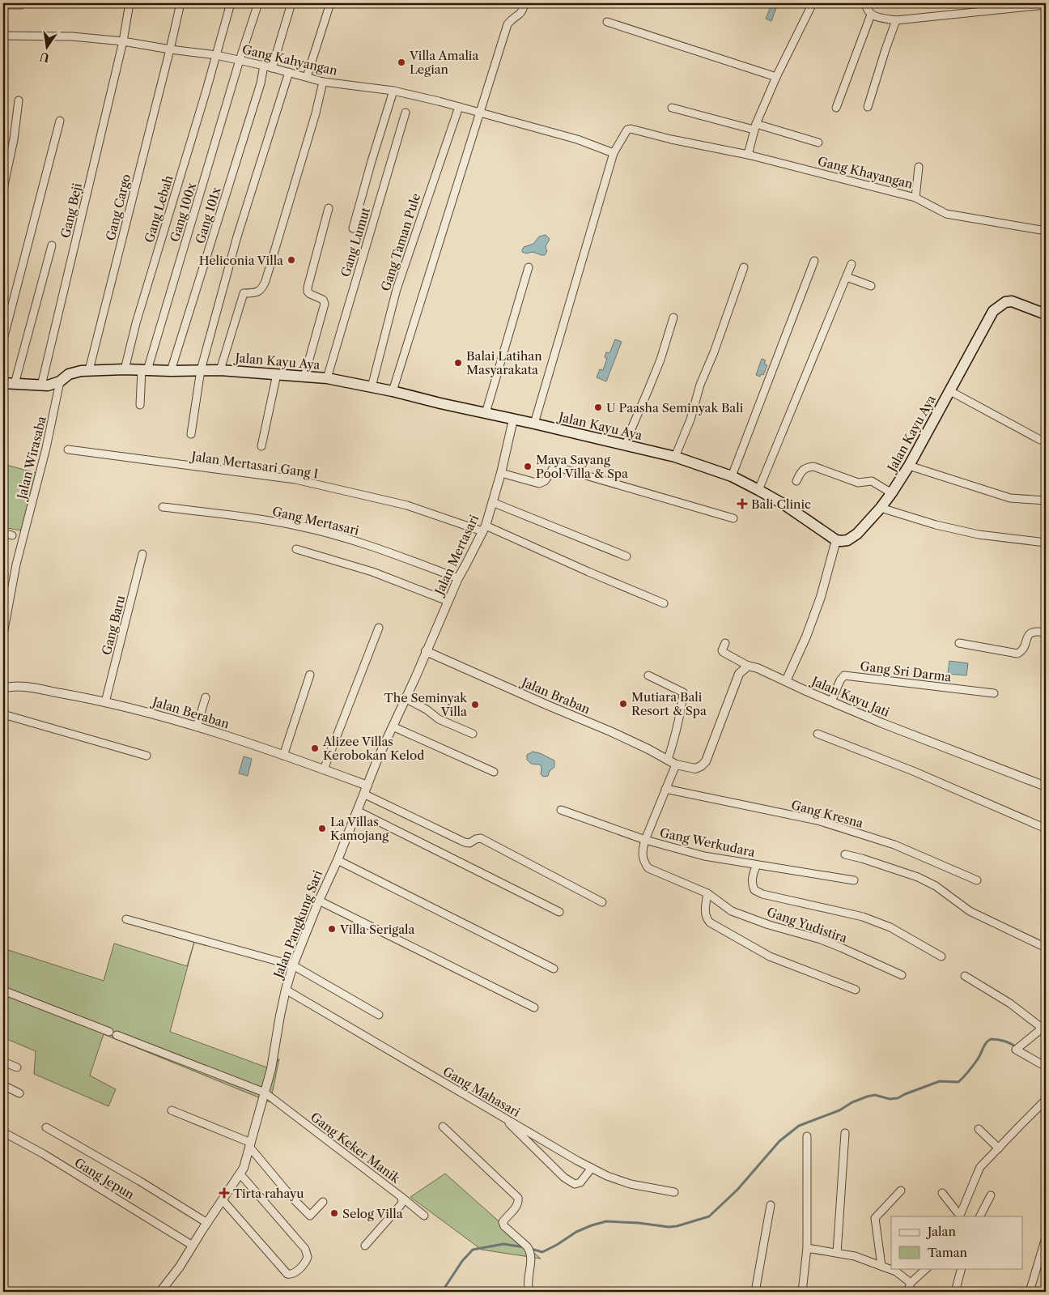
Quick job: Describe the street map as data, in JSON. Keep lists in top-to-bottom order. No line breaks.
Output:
{"streets":{"main road":["Jalan Kayu Aya"],"street":["Gang Kahyangan","Gang Khayangan","Gang Cargo","Gang Lebah","Gang Beji","Gang 100x","Gang 101x","Gang Lumut","Gang Taman Pule","Jalan Wirasaba","Jalan Mertasari Gang I","Gang Mertasari","Jalan Mertasari","Gang Baru","Gang Sri Darma","Jalan Braban","Jalan Kayu Jati","Jalan Beraban","Gang Kresna","Gang Werkudara","Jalan Pangkung Sari","Gang Yudistira","Gang Mahasari","Gang Keker Manik","Gang Jepun"]},"crossings":[["Gang Kahyangan","Gang Khayangan"],["Gang Kahyangan","Gang Cargo"],["Gang Kahyangan","Gang Lebah"],["Gang Kahyangan","Gang Beji"],["Gang Kahyangan","Gang 100x"],["Gang Kahyangan","Gang 101x"],["Gang Kahyangan","Gang Taman Pule"],["Gang Cargo","Jalan Kayu Aya"],["Gang Lebah","Jalan Kayu Aya"],["Gang Beji","Jalan Kayu Aya"],["Gang 100x","Jalan Kayu Aya"],["Gang 101x","Jalan Kayu Aya"],["Gang Lumut","Jalan Kayu Aya"],["Gang Taman Pule","Jalan Kayu Aya"],["Jalan Kayu Aya","Jalan Wirasaba"],["Jalan Kayu Aya","Jalan Mertasari"],["Jalan Mertasari Gang I","Jalan Mertasari"],["Gang Mertasari","Jalan Mertasari"],["Jalan Mertasari","Jalan Braban"],["Jalan Mertasari","Jalan Pangkung Sari"],["Gang Baru","Jalan Beraban"],["Gang Sri Darma","Jalan Kayu Jati"],["Jalan Braban","Jalan Kayu Jati"],["Jalan Braban","Jalan Pangkung Sari"],["Jalan Beraban","Jalan Pangkung Sari"],["Gang Werkudara","Gang Yudistira"],["Jalan Pangkung Sari","Gang Mahasari"],["Jalan Pangkung Sari","Gang Keker Manik"],["Jalan Pangkung Sari","Gang Jepun"]],"places":{"other":["Villa Amalia Legian","Heliconia Villa","Balai Latihan Masyarakata","U Paasha Seminyak Bali","Maya Sayang Pool Villa & Spa","Mutiara Bali Resort & Spa","The Seminyak Villa","Alizee Villas Kerobokan Kelod","La Villas Kamojang","Villa Serigala","Selog Villa"],"health":["Bali Clinic","Tirta rahayu"]},"legend":["Jalan","Taman"],"north":"bottom"}
